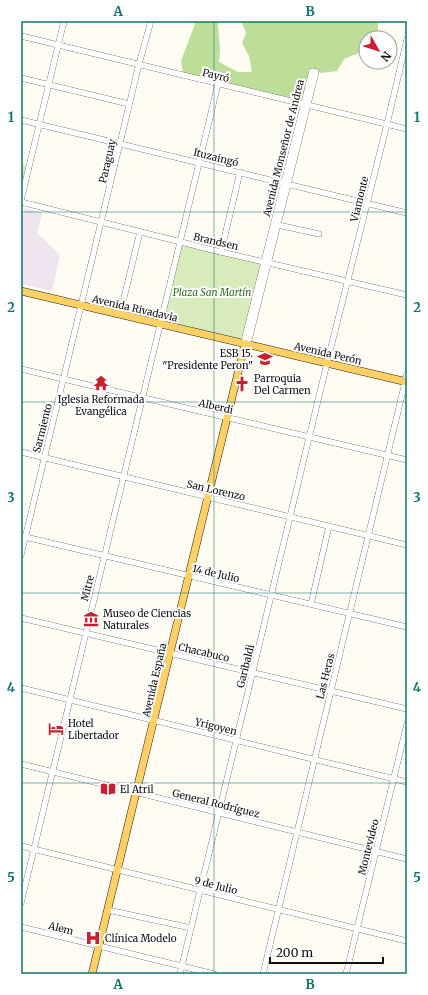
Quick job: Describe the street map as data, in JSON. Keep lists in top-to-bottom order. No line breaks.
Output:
{"streets":{"main road":["Avenida Rivadavia","Avenida Perón","Avenida España"],"street":["Payró","Avenida Monseñor de Andrea","Ituzaingó","Paraguay","Viamonte","Brandsen","Alberdi","Sarmiento","San Lorenzo","14 de Julio","Mitre","Chacabuco","Garibaldi","Las Heras","Yrigoyen","General Rodríguez","Montevideo","9 de Julio","Alem"]},"crossings":[["Payró","Avenida Monseñor de Andrea"],["Payró","Paraguay"],["Payró","Viamonte"],["Payró","Mitre"],["Avenida Monseñor de Andrea","Ituzaingó"],["Avenida Monseñor de Andrea","Brandsen"],["Avenida Monseñor de Andrea","Avenida Rivadavia"],["Avenida Monseñor de Andrea","Avenida Perón"],["Avenida Monseñor de Andrea","Avenida España"],["Ituzaingó","Paraguay"],["Ituzaingó","Viamonte"],["Ituzaingó","Mitre"],["Paraguay","Brandsen"],["Paraguay","Avenida Rivadavia"],["Paraguay","Sarmiento"],["Viamonte","Brandsen"],["Viamonte","Avenida Perón"],["Viamonte","Garibaldi"],["Brandsen","Mitre"],["Avenida Rivadavia","Avenida Perón"],["Avenida Rivadavia","Sarmiento"],["Avenida Rivadavia","Mitre"],["Avenida Rivadavia","Avenida España"],["Avenida Perón","Garibaldi"],["Avenida Perón","Las Heras"],["Avenida Perón","Avenida España"],["Alberdi","Sarmiento"],["Alberdi","Mitre"],["Alberdi","Garibaldi"],["Alberdi","Las Heras"],["Alberdi","Avenida España"],["Sarmiento","San Lorenzo"],["Sarmiento","14 de Julio"],["San Lorenzo","Mitre"],["San Lorenzo","Garibaldi"],["San Lorenzo","Las Heras"],["San Lorenzo","Avenida España"],["14 de Julio","Mitre"],["14 de Julio","Garibaldi"],["14 de Julio","Las Heras"],["14 de Julio","Avenida España"],["Mitre","Chacabuco"],["Mitre","Yrigoyen"],["Mitre","General Rodríguez"],["Mitre","9 de Julio"],["Chacabuco","Garibaldi"],["Chacabuco","Las Heras"],["Chacabuco","Avenida España"],["Garibaldi","Yrigoyen"],["Garibaldi","General Rodríguez"],["Garibaldi","9 de Julio"],["Garibaldi","Alem"],["Las Heras","Yrigoyen"],["Las Heras","General Rodríguez"],["Las Heras","9 de Julio"],["Avenida España","Yrigoyen"],["Avenida España","General Rodríguez"],["Avenida España","9 de Julio"],["Avenida España","Alem"],["Yrigoyen","Montevideo"],["General Rodríguez","Montevideo"],["Montevideo","9 de Julio"]],"parks":["Plaza San Martín"],"places":{"school or university":["ESB 15. \"Presidente Peron\""],"temple":["Iglesia Reformada Evangélica"],"church":["Parroquia Del Carmen"],"museum":["Museo de Ciencias Naturales"],"hotel":["Hotel Libertador"],"library":["El Atril"],"hospital":["Clínica Modelo"]},"scale_bar":"200 m","north":"bottom right","grid":{"columns":["A","B"],"rows":["1","2","3","4","5"]}}
